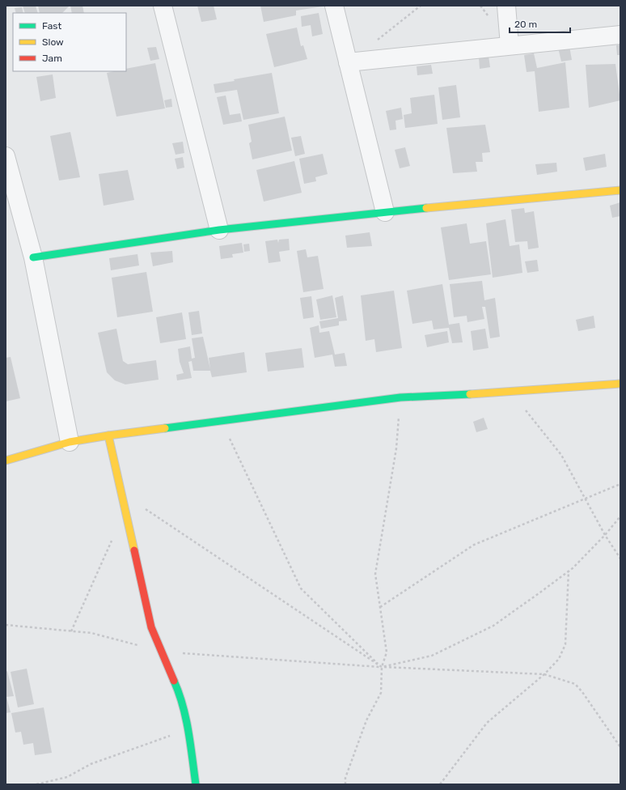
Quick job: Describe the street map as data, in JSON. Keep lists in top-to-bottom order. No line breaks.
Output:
{"legend":["Fast","Slow","Jam"],"scale_bar":"20 m"}
